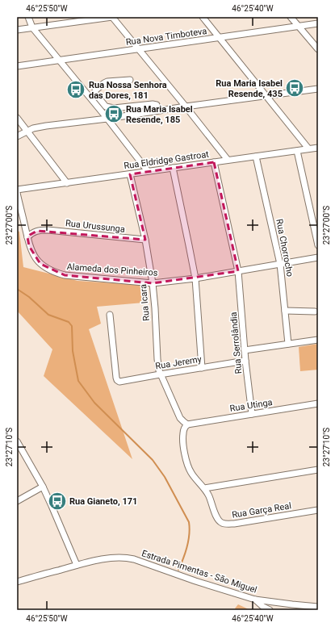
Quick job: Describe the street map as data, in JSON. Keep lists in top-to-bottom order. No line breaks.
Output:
{"streets":{"street":["Rua Nova Timboteva","Rua Eldridge Gastroat","Rua Urussunga","Rua Chorrocho","Alameda dos Pinheiros","Rua Icara","Rua Serrolândia","Rua Jeremy","Rua Utinga","Rua Garça Real","Estrada Pimentas - São Miguel"]},"crossings":[["Rua Eldridge Gastroat","Rua Chorrocho"],["Rua Eldridge Gastroat","Rua Icara"],["Rua Eldridge Gastroat","Rua Serrolândia"],["Rua Urussunga","Alameda dos Pinheiros"],["Rua Urussunga","Rua Icara"],["Rua Chorrocho","Alameda dos Pinheiros"],["Alameda dos Pinheiros","Rua Icara"],["Alameda dos Pinheiros","Rua Serrolândia"],["Rua Icara","Rua Jeremy"],["Rua Icara","Rua Utinga"],["Rua Icara","Rua Garça Real"],["Rua Serrolândia","Rua Jeremy"],["Rua Serrolândia","Rua Utinga"],["Rua Utinga","Rua Garça Real"]],"places":{"bus stop":["Rua Maria Isabel Resende, 435","Rua Nossa Senhora das Dores, 181","Rua Maria Isabel Resende, 185","Rua Gianeto, 171"]},"coordinates":["46°25'50\"W","46°25'40\"W","23°27'00\"S","23°27'10\"S"]}
